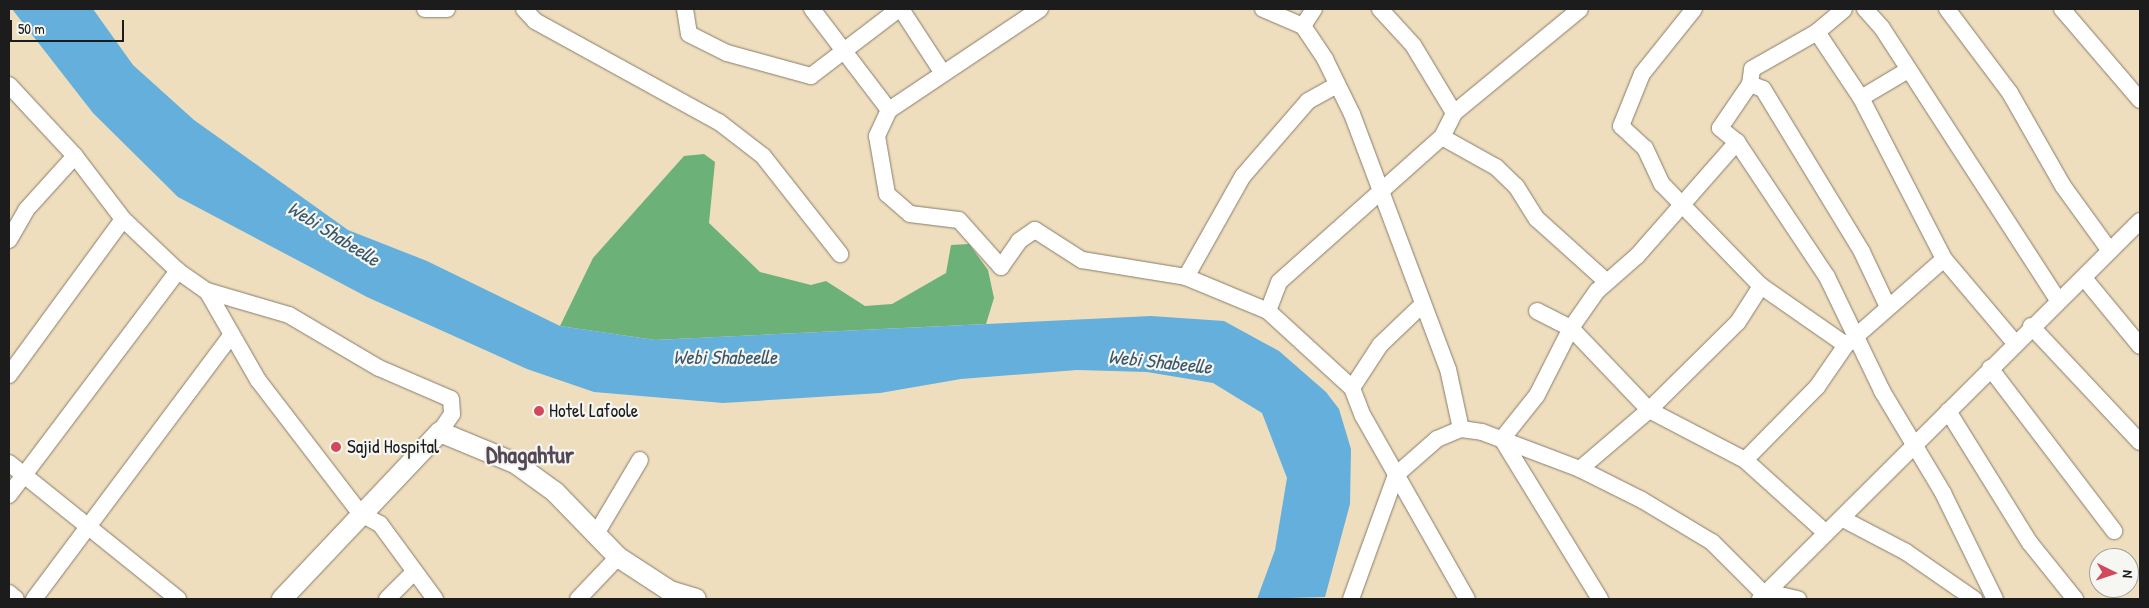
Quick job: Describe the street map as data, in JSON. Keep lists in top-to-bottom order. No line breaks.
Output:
{"districts":["Dhagahtur"],"water":["Webi Shabeelle"],"places":["Hotel Lafoole","Sajid Hospital"],"scale_bar":"50 m","north":"right"}
